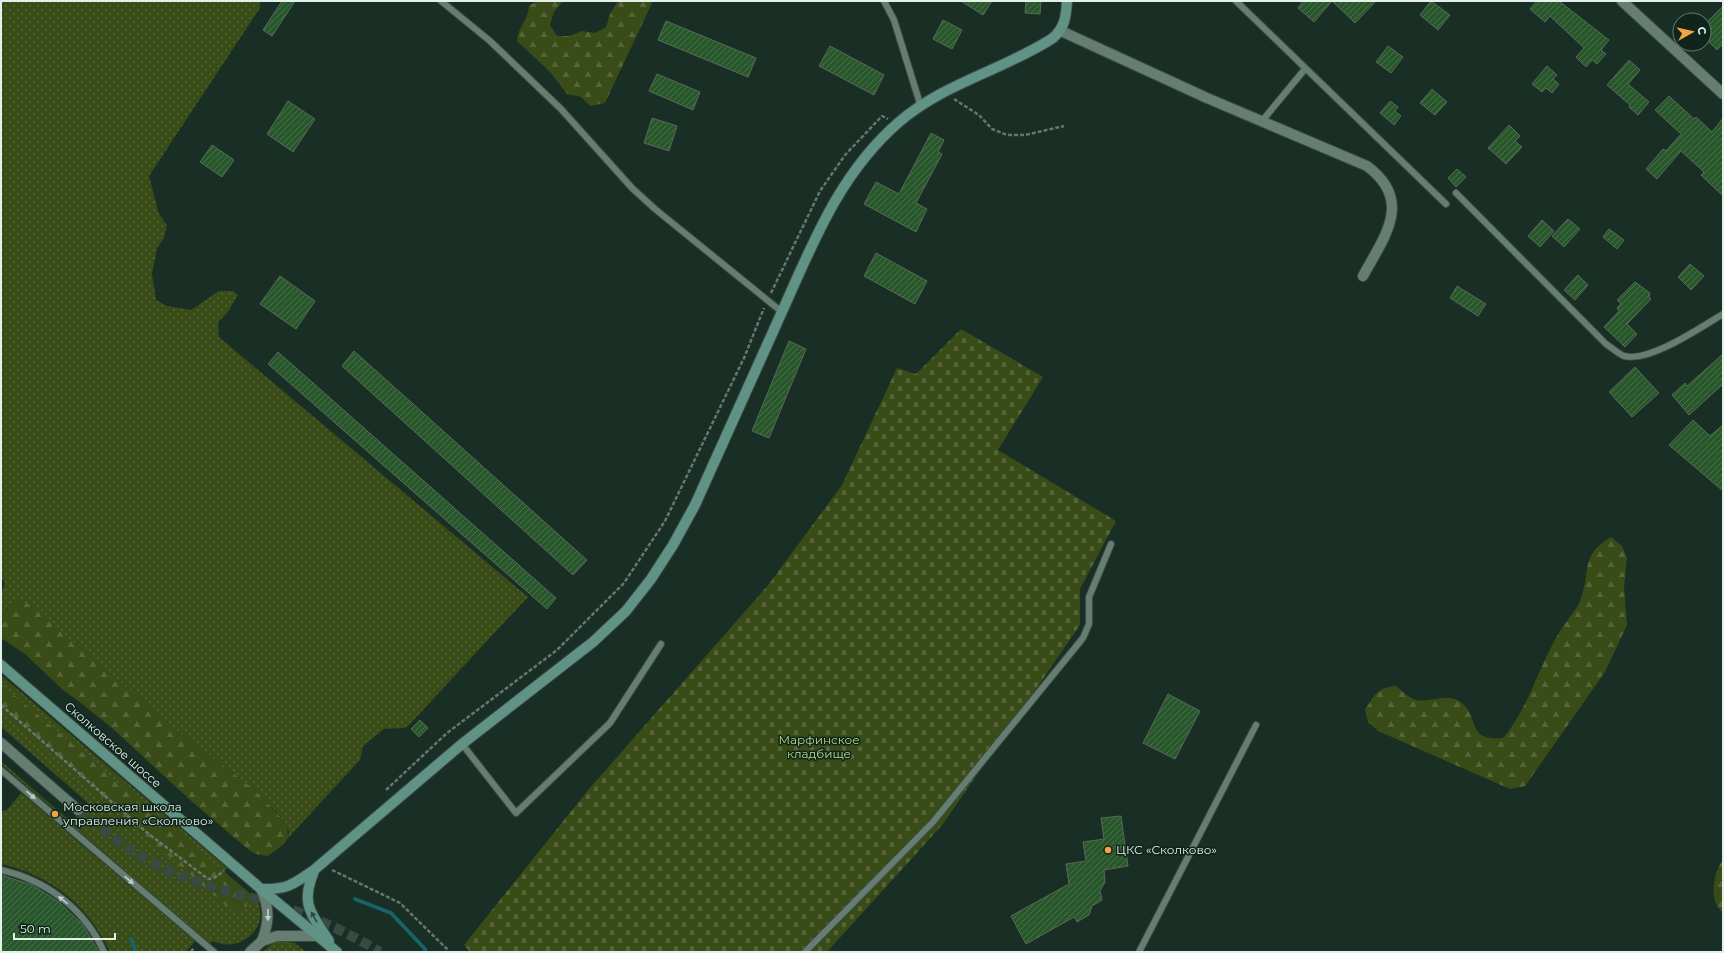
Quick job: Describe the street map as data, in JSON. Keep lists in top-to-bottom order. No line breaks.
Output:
{"streets":{"street":["Сколковское шоссе"]},"parks":["Марфинское кладбище"],"places":["Московская школа управления «Сколково»","ЦКС «Сколково»"],"scale_bar":"50 m","north":"right"}
